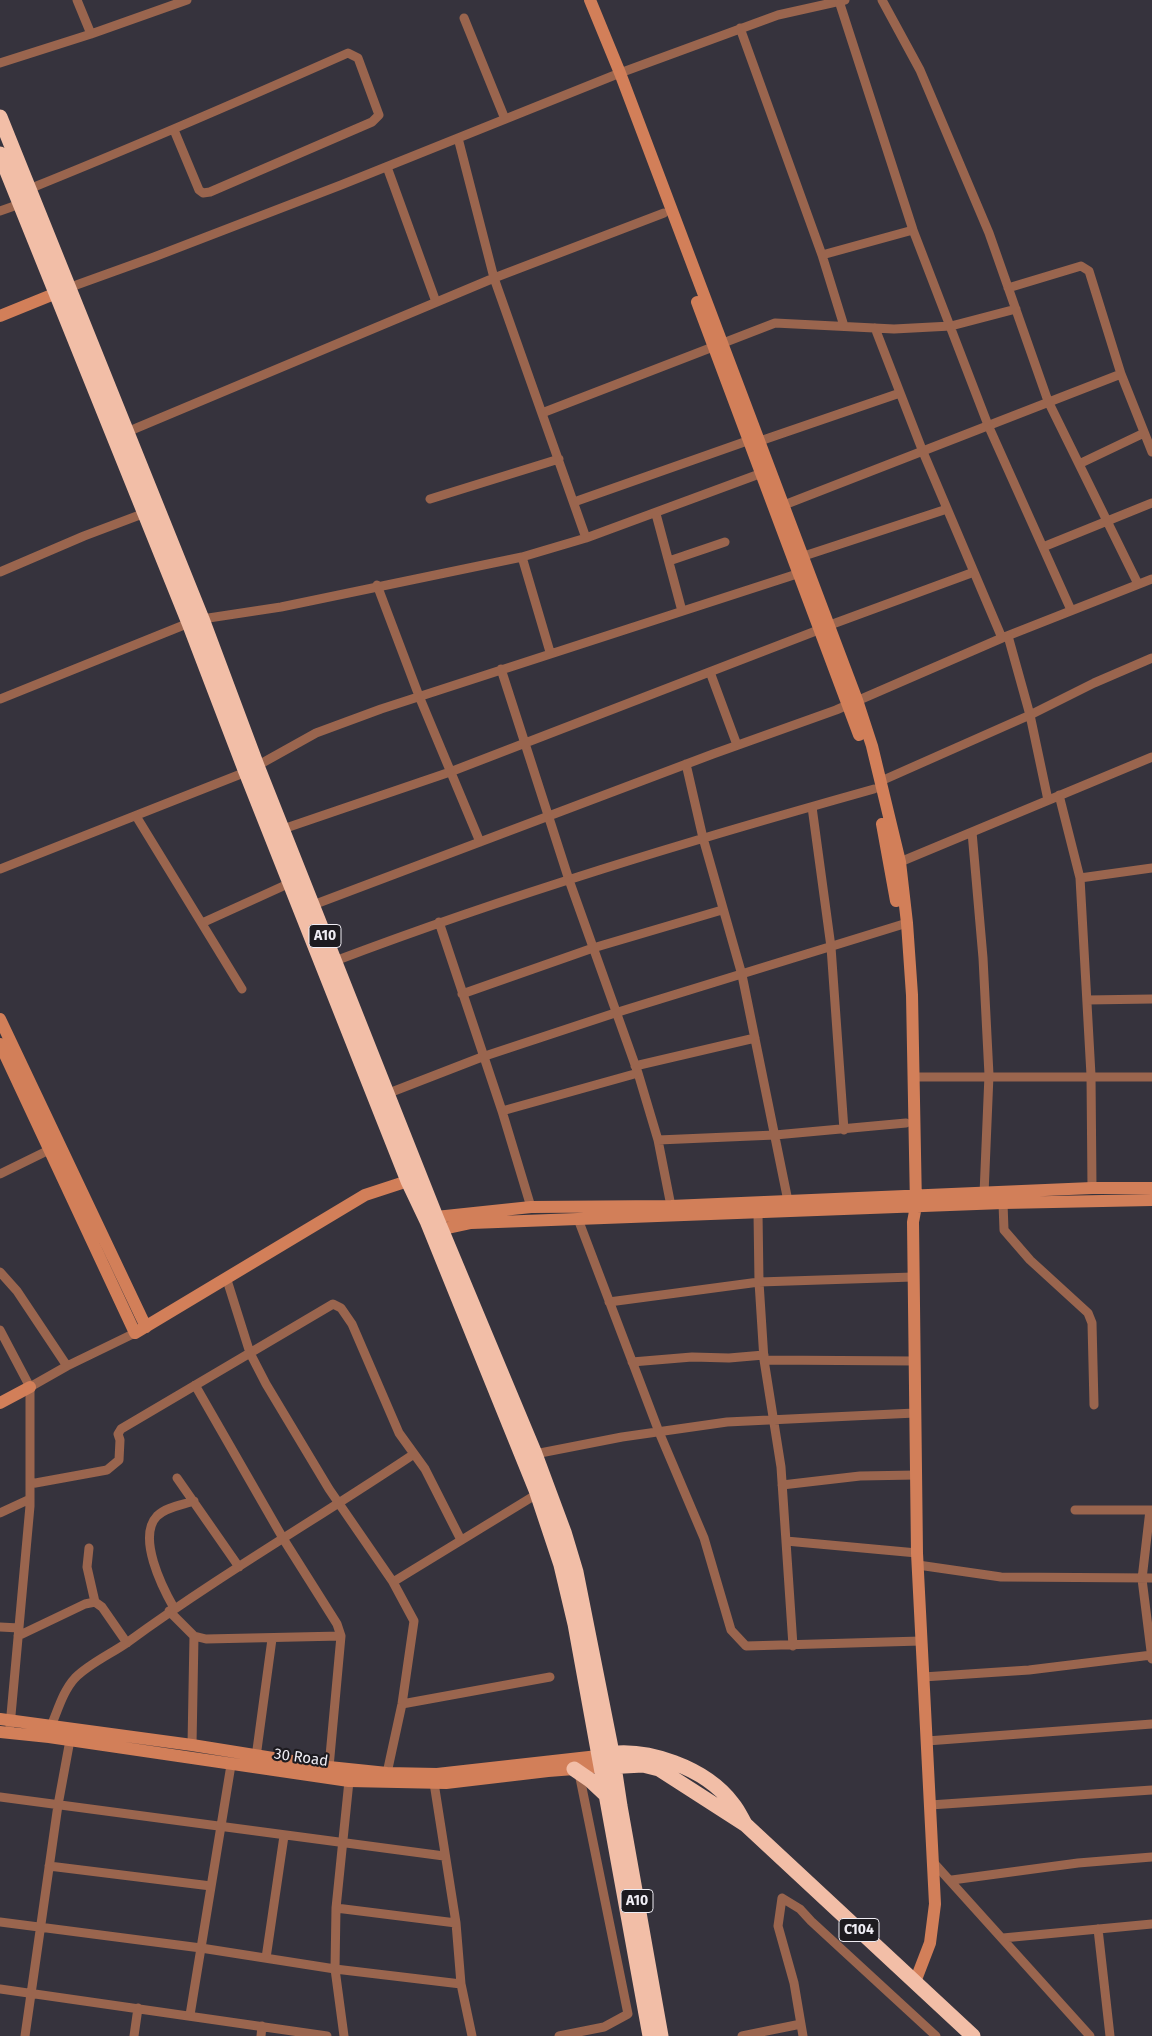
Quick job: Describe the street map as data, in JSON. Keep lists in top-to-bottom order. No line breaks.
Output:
{"streets":{"highway":["A10","C104"],"main road":["30 Road"]},"crossings":[["A10","30 Road"],["A10","C104"],["30 Road","C104"]]}
